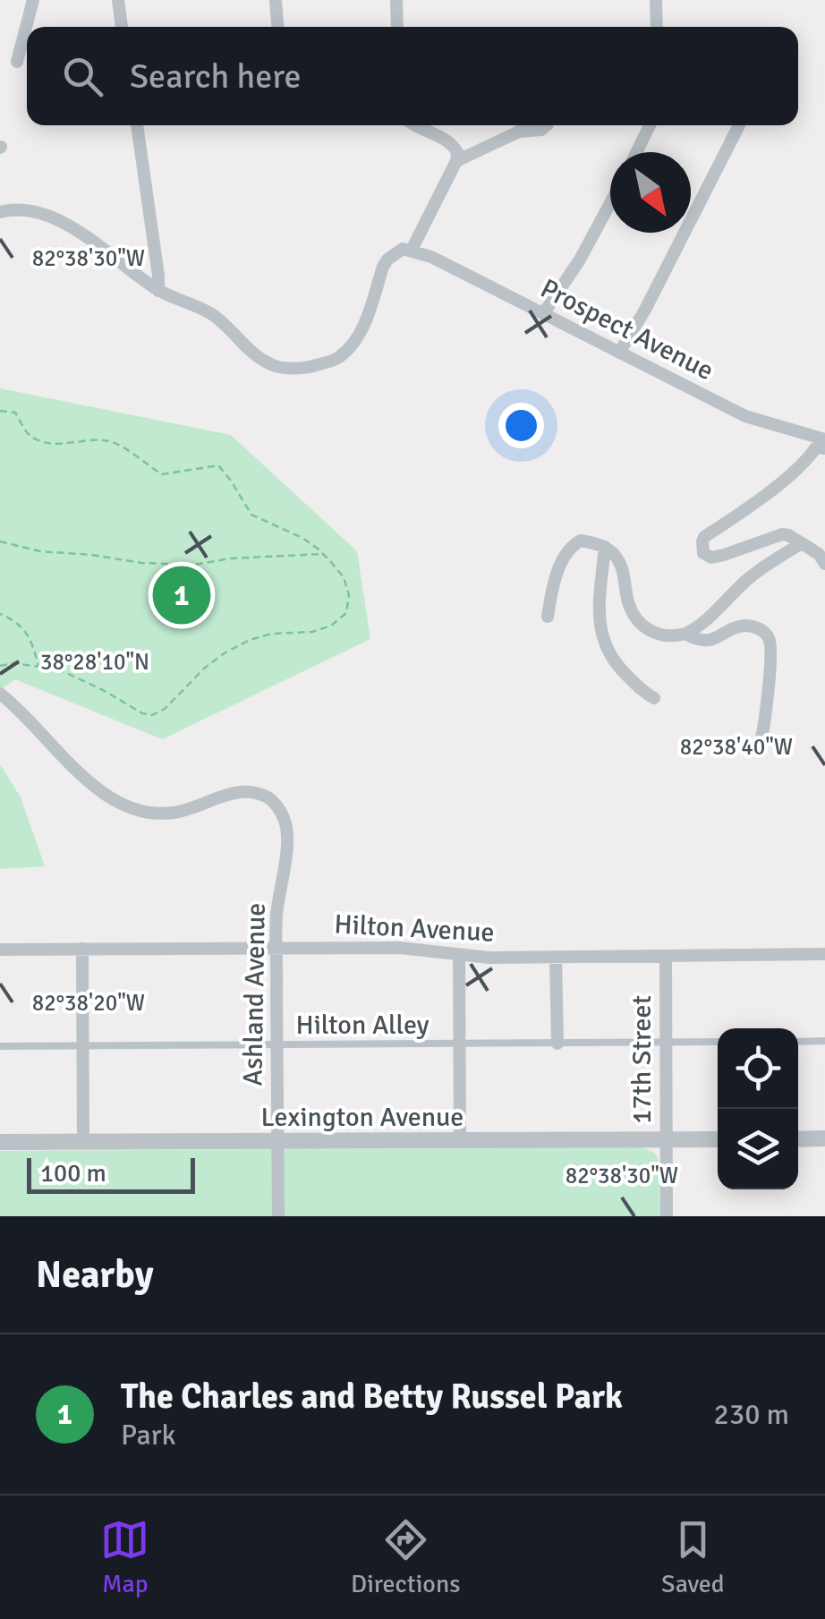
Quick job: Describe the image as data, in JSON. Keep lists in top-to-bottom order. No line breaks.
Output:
{"streets":{"street":["Prospect Avenue","Hilton Avenue","Ashland Avenue","17th Street","Lexington Avenue"],"lane":["Hilton Alley"]},"crossings":[["Hilton Avenue","Ashland Avenue"],["Hilton Avenue","17th Street"],["Ashland Avenue","Hilton Alley"],["Ashland Avenue","Lexington Avenue"],["Hilton Alley","17th Street"],["17th Street","Lexington Avenue"]],"scale_bar":"100 m","north":"bottom right","page":{"search":"Search here","pins":"1","scale":"100 m","heading":"Nearby","list":[{"mark":"1","name":"The Charles and Betty Russel Park","note":"Park","value":"230 m"}],"nav":["Map","Directions","Saved"]},"coordinates":["82°38'30\"W","38°28'10\"N","82°38'40\"W","82°38'20\"W"]}
